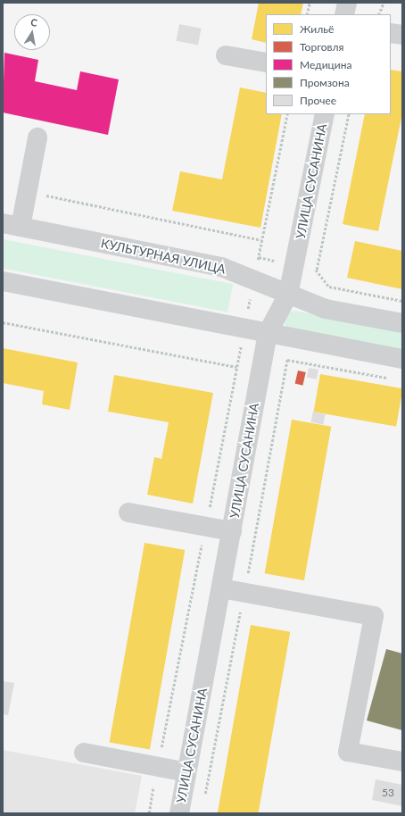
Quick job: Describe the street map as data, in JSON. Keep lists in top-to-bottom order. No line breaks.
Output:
{"streets":{"street":["УЛИЦА СУСАНИНА","КУЛЬТУРНАЯ УЛИЦА"]},"crossings":[["УЛИЦА СУСАНИНА","КУЛЬТУРНАЯ УЛИЦА"]],"house_numbers":["53"],"legend":["Жильё","Торговля","Медицина","Промзона","Прочее"],"north":"top"}
